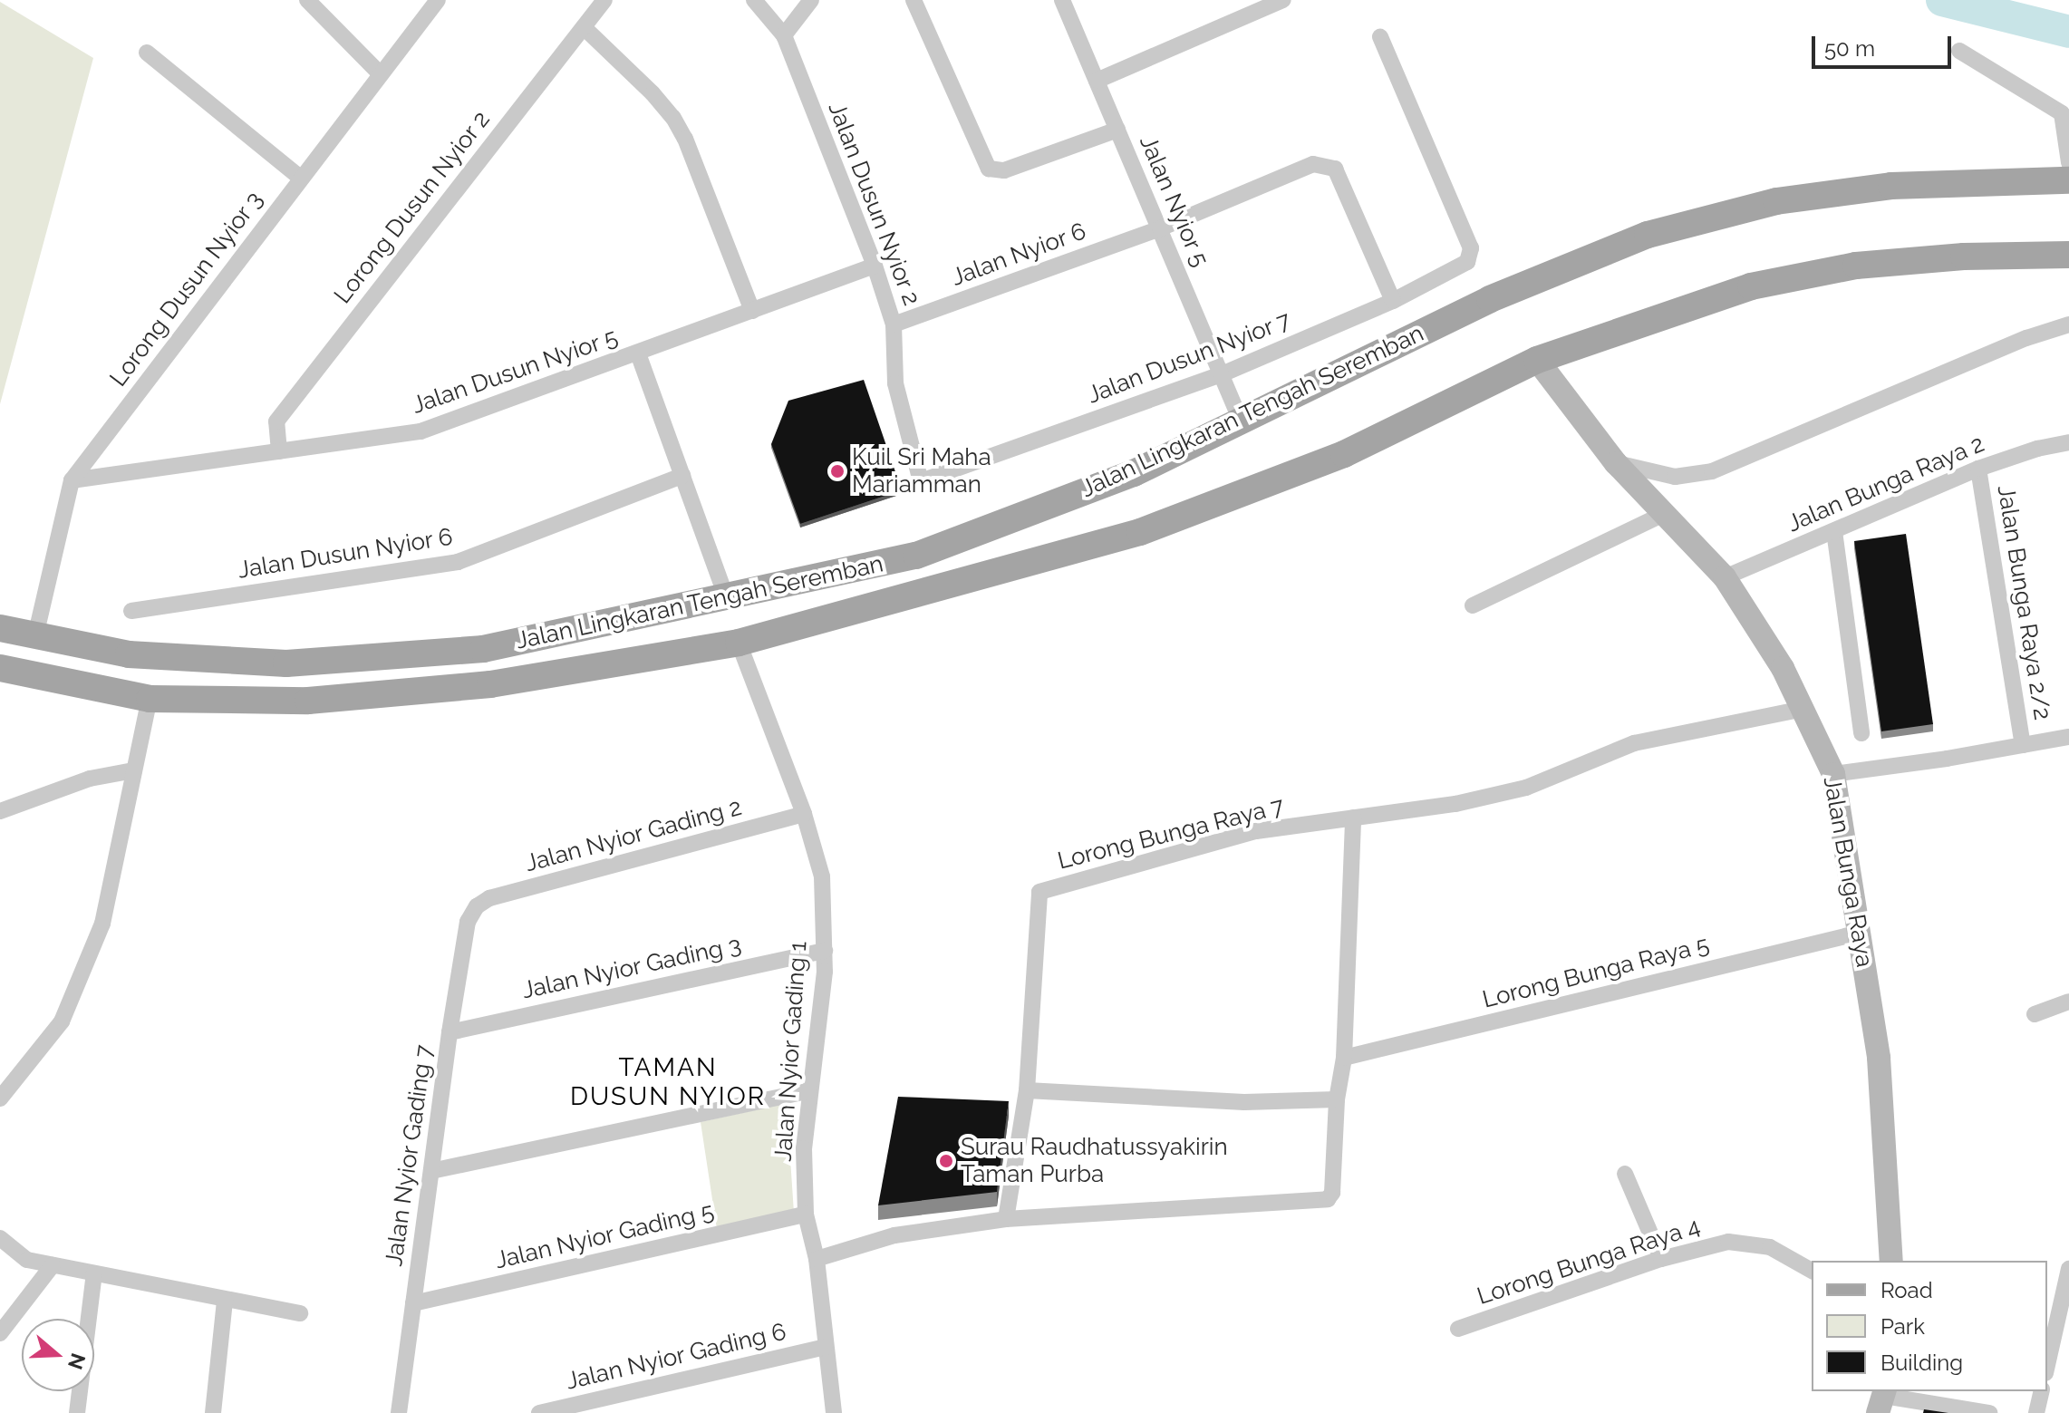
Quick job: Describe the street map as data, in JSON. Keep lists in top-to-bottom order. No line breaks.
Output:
{"streets":{"main road":["Jalan Lingkaran Tengah Seremban"],"street":["Jalan Nyior 5","Jalan Dusun Nyior 2","Lorong Dusun Nyior 2","Jalan Nyior 6","Lorong Dusun Nyior 3","Jalan Dusun Nyior 7","Jalan Dusun Nyior 5","Jalan Bunga Raya 2","Jalan Dusun Nyior 6","Jalan Bunga Raya 2/2","Lorong Bunga Raya 7","Jalan Nyior Gading 2","Jalan Bunga Raya","Jalan Nyior Gading 3","Lorong Bunga Raya 5","Jalan Nyior Gading 1","Jalan Nyior Gading 7","Jalan Nyior Gading 5","Lorong Bunga Raya 4","Jalan Nyior Gading 6"]},"crossings":[["Jalan Nyior 5","Jalan Nyior 6"],["Jalan Nyior 5","Jalan Dusun Nyior 7"],["Jalan Nyior 5","Jalan Lingkaran Tengah Seremban"],["Jalan Dusun Nyior 2","Jalan Nyior 6"],["Jalan Dusun Nyior 2","Jalan Dusun Nyior 7"],["Jalan Dusun Nyior 2","Jalan Dusun Nyior 5"],["Lorong Dusun Nyior 2","Jalan Dusun Nyior 5"],["Jalan Nyior 6","Jalan Dusun Nyior 7"],["Lorong Dusun Nyior 3","Jalan Dusun Nyior 5"],["Lorong Dusun Nyior 3","Jalan Lingkaran Tengah Seremban"],["Jalan Lingkaran Tengah Seremban","Jalan Bunga Raya"],["Jalan Lingkaran Tengah Seremban","Jalan Nyior Gading 1"],["Jalan Bunga Raya 2","Jalan Bunga Raya 2/2"],["Jalan Bunga Raya 2","Jalan Bunga Raya"],["Lorong Bunga Raya 7","Jalan Bunga Raya"],["Jalan Nyior Gading 2","Jalan Nyior Gading 1"],["Jalan Nyior Gading 2","Jalan Nyior Gading 7"],["Jalan Bunga Raya","Lorong Bunga Raya 5"],["Jalan Nyior Gading 3","Jalan Nyior Gading 1"],["Jalan Nyior Gading 3","Jalan Nyior Gading 7"],["Jalan Nyior Gading 1","Jalan Nyior Gading 5"],["Jalan Nyior Gading 1","Jalan Nyior Gading 6"],["Jalan Nyior Gading 7","Jalan Nyior Gading 5"]],"districts":["TAMAN DUSUN NYIOR"],"places":["Kuil Sri Maha Mariamman","Surau Raudhatussyakirin Taman Purba"],"legend":["Road","Park","Building"],"scale_bar":"50 m","north":"right"}
